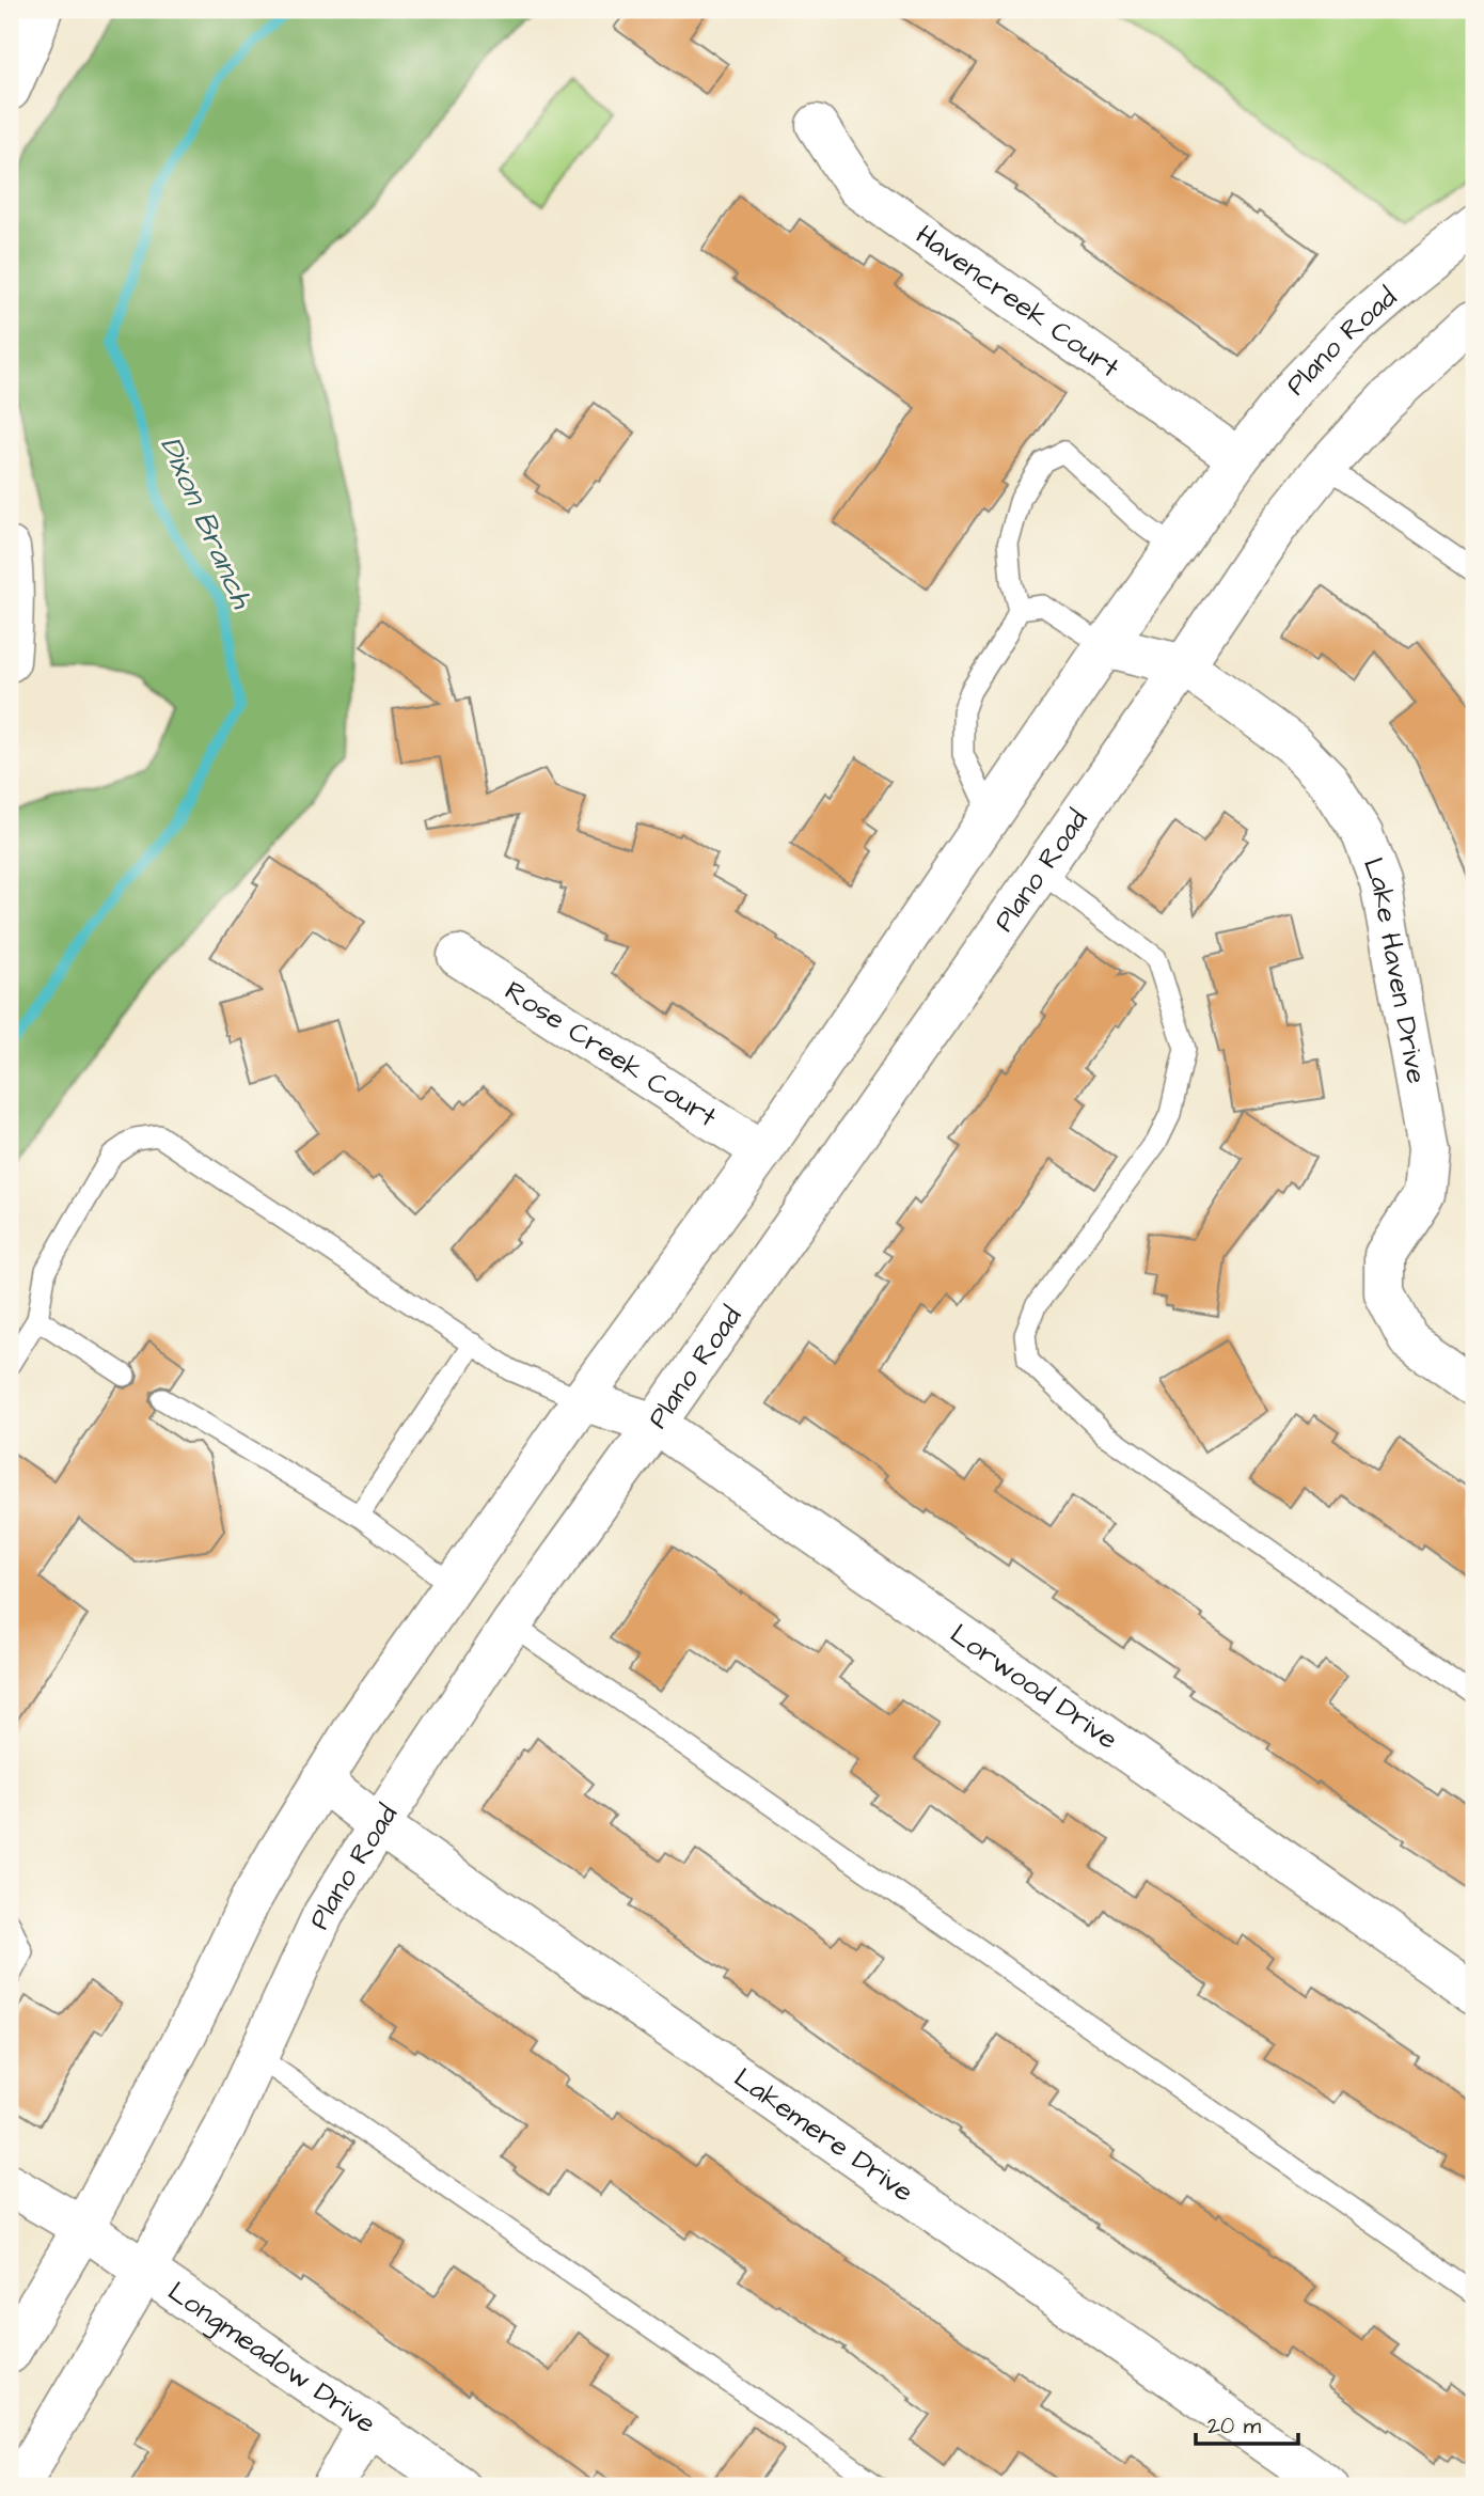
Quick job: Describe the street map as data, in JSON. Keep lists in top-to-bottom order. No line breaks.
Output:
{"streets":{"main road":["Havencreek Court","Plano Road","Lake Haven Drive","Rose Creek Court","Lorwood Drive","Lakemere Drive","Longmeadow Drive"]},"crossings":[["Havencreek Court","Plano Road"],["Plano Road","Lake Haven Drive"],["Plano Road","Rose Creek Court"],["Plano Road","Lorwood Drive"],["Plano Road","Lakemere Drive"],["Plano Road","Longmeadow Drive"]],"water":["Dixon Branch"],"scale_bar":"20 m"}
